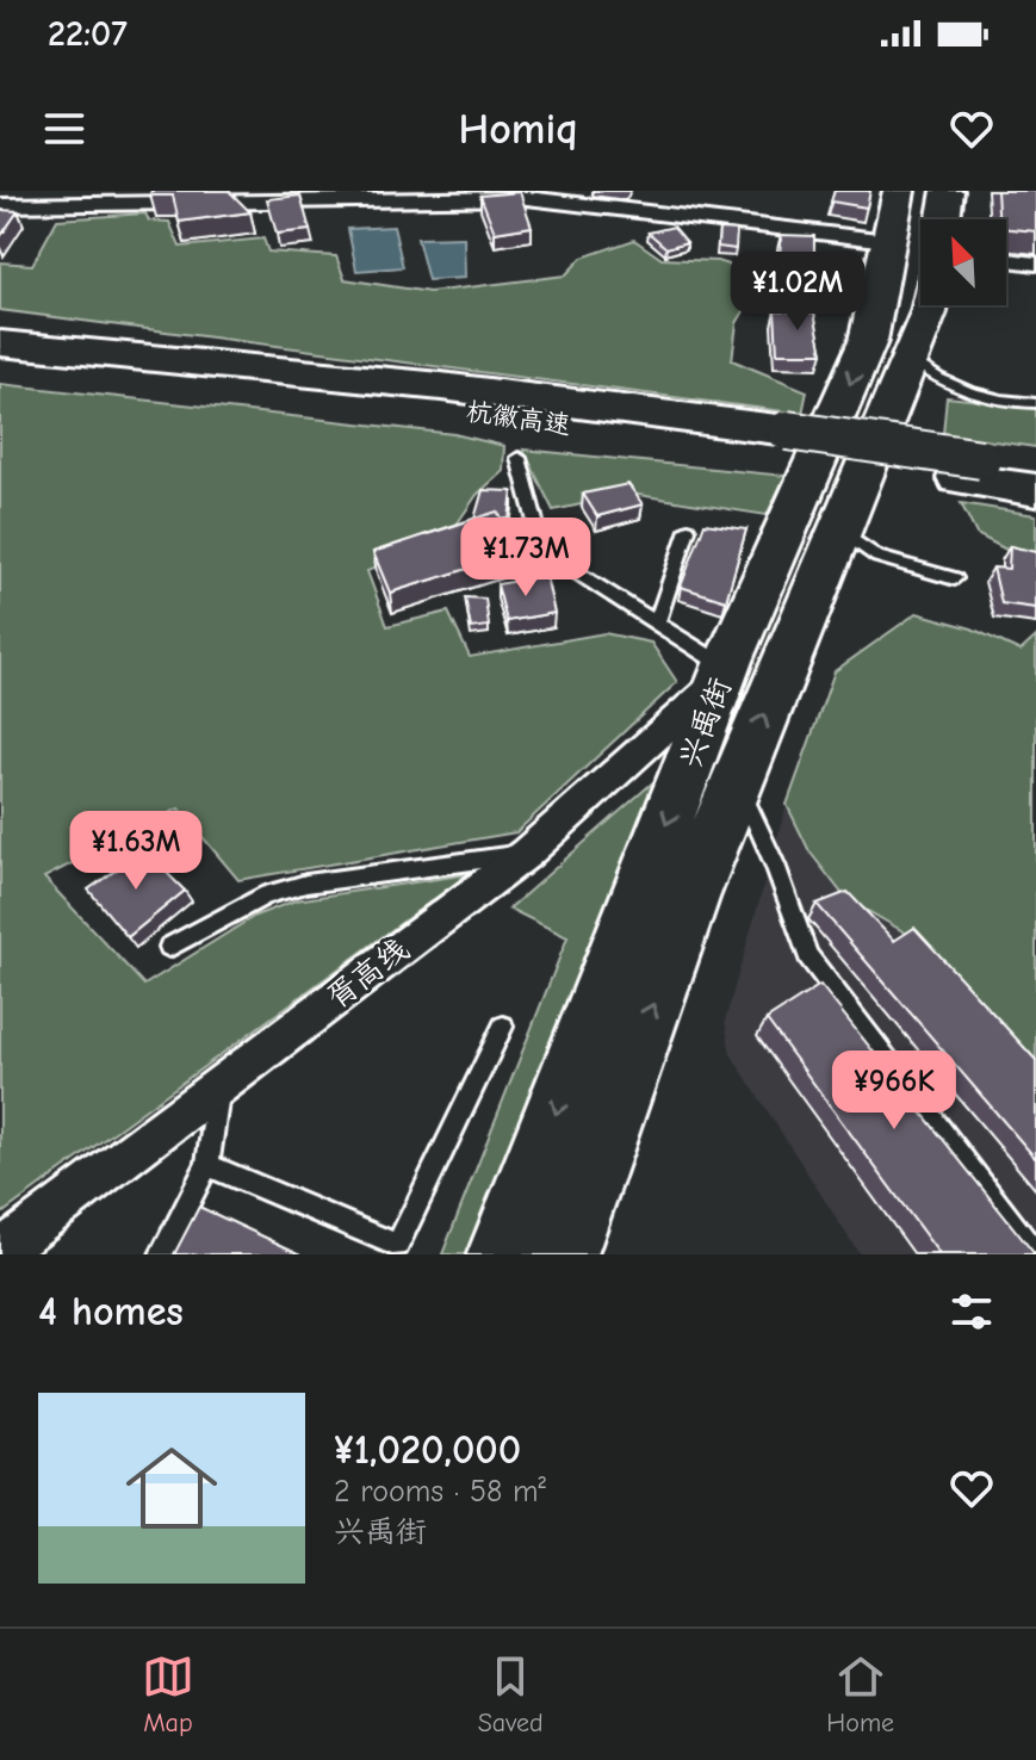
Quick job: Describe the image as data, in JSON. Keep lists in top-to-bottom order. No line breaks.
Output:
{"streets":{"highway":["杭徽高速"],"main road":["兴禹街"],"street":["胥高线"]},"crossings":[["兴禹街","胥高线"]],"north":"top left","page":{"status":"22:07","header":"Homiq","price":["¥1.02M","¥1.73M","¥1.63M","¥966K"],"heading":"4 homes","list":[{"name":"¥1,020,000","note":"2 rooms · 58 m² · 兴禹街"}],"tabs":["Map","Saved","Home"]}}
